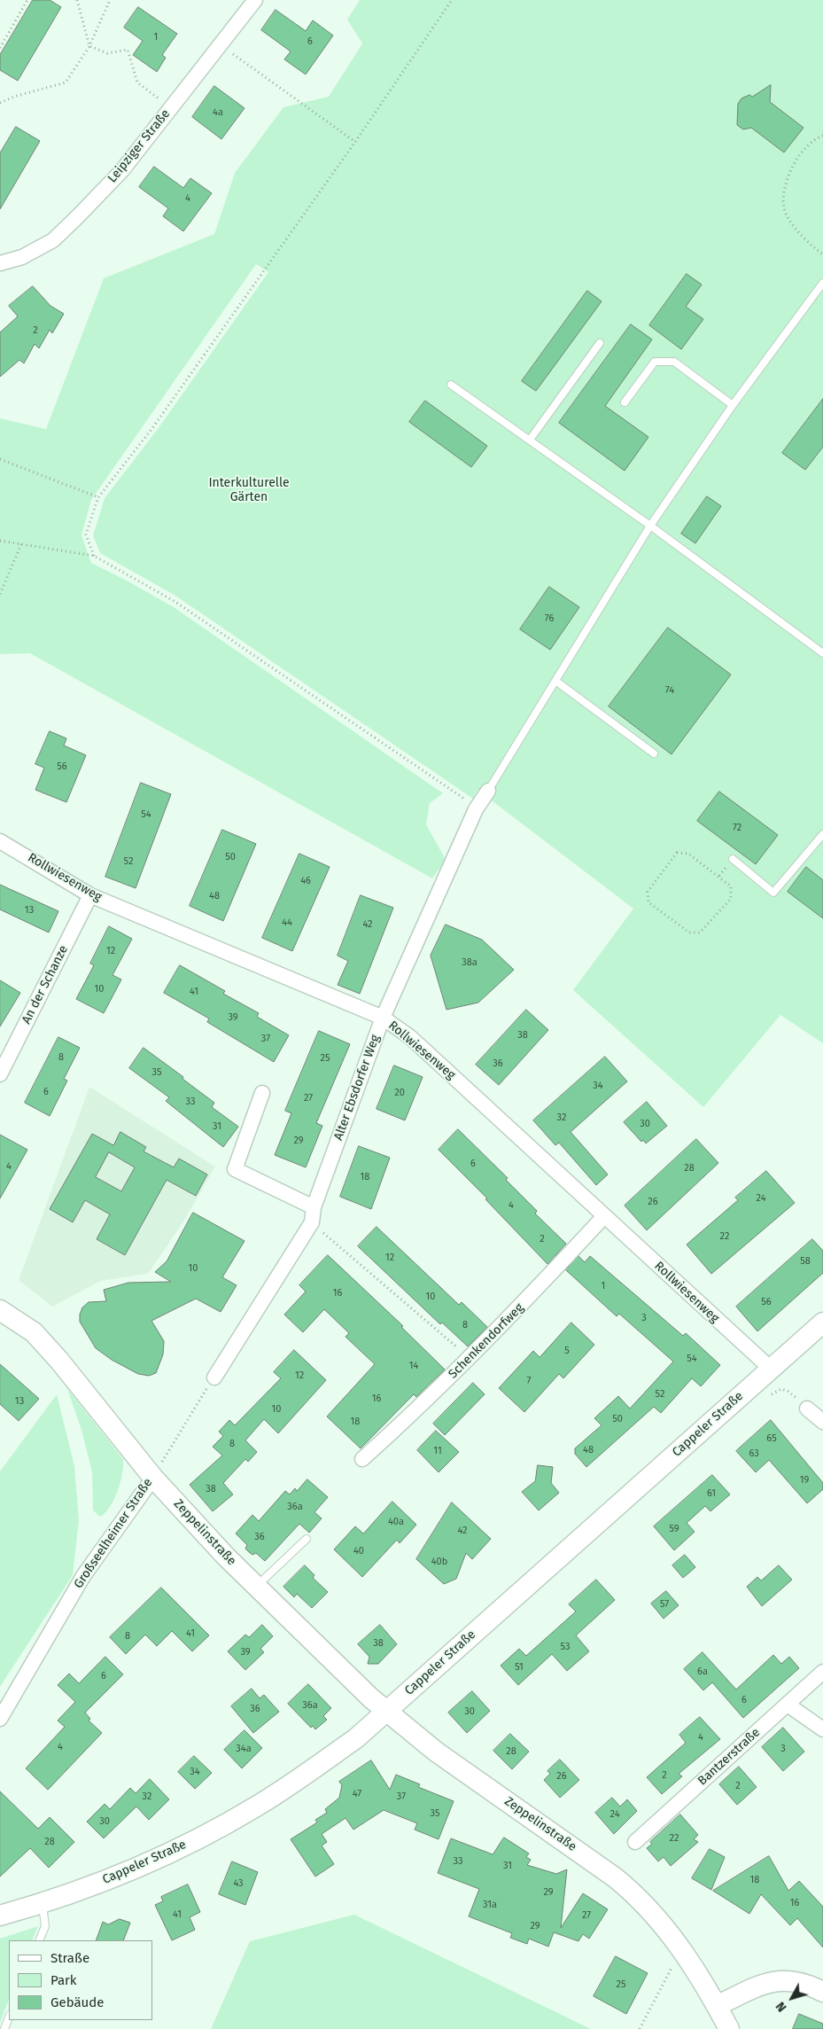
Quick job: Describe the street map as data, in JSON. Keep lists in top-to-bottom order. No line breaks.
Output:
{"streets":{"main road":["Cappeler Straße","Zeppelinstraße","Großseelheimer Straße"],"street":["Leipziger Straße","Rollwiesenweg","An der Schanze","Alter Ebsdorfer Weg","Schenkendorfweg","Bantzerstraße"]},"crossings":[["Rollwiesenweg","An der Schanze"],["Rollwiesenweg","Alter Ebsdorfer Weg"],["Rollwiesenweg","Schenkendorfweg"],["Rollwiesenweg","Cappeler Straße"],["Cappeler Straße","Zeppelinstraße"],["Zeppelinstraße","Großseelheimer Straße"]],"parks":["Interkulturelle Gärten"],"house_numbers":["1","6","4a","4","2","76","74","56","54","72","50","52","46","48","13","44","42","12","38a","10","41","39","38","37","8","25","36","35","34","6","20","27","33","32","30","31","29","6","4","28","18","24","26","4","22","2","12","58","10","1","16","10","56","3","8","5","54","14","12","7","52","16","13","10","50","18","65","8","48","11","63","19","38","61","36a","40a","59","42","36","40","40b","57","41","8","38","53","39","51","6a","6","6","36a","36","30","4","4","34a","3","28","34","2","26","2","47","32","37","35","24","30","22","28","33","31","18","43","29","16","31a","41","27","29","25"],"legend":["Straße","Park","Gebäude"],"north":"bottom left"}
